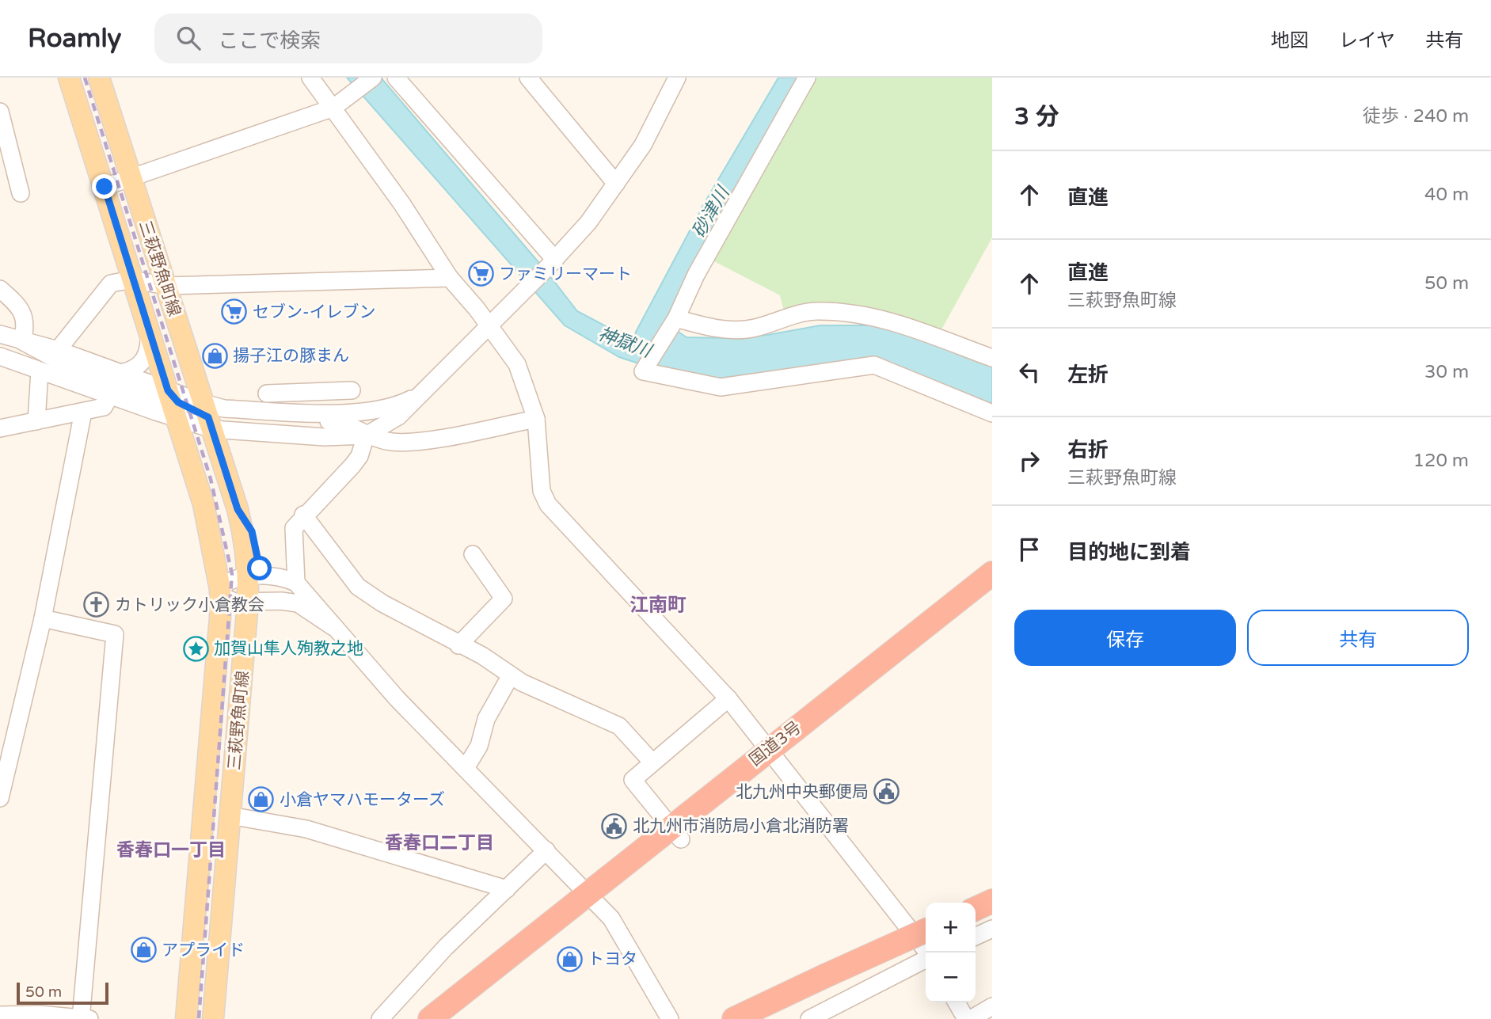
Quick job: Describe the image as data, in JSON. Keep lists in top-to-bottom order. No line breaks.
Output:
{"streets":{"highway":["国道3号"],"main road":["三萩野魚町線"]},"districts":["江南町","香春口二丁目","香春口一丁目"],"water":["砂津川","神獄川"],"places":{"supermarket":["ファミリーマート","セブン-イレブン"],"shop":["揚子江の豚まん","小倉ヤマハモーターズ","アプライド","トヨタ"],"church":["カトリック小倉教会"],"place":["加賀山隼人殉教之地"],"public building":["北九州中央郵便局","北九州市消防局小倉北消防署"]},"scale_bar":"50 m","page":{"header":"Roamly","search":"ここで検索","nav":["地図","レイヤ","共有"],"heading":["3 分","徒歩 · 240 m"],"list":[["直進","40 m"],["直進","三萩野魚町線","50 m"],["左折","30 m"],["右折","三萩野魚町線","120 m"],"目的地に到着"],"buttons":["保存","共有"],"map_buttons":["+","−"],"scale":"50 m"}}
